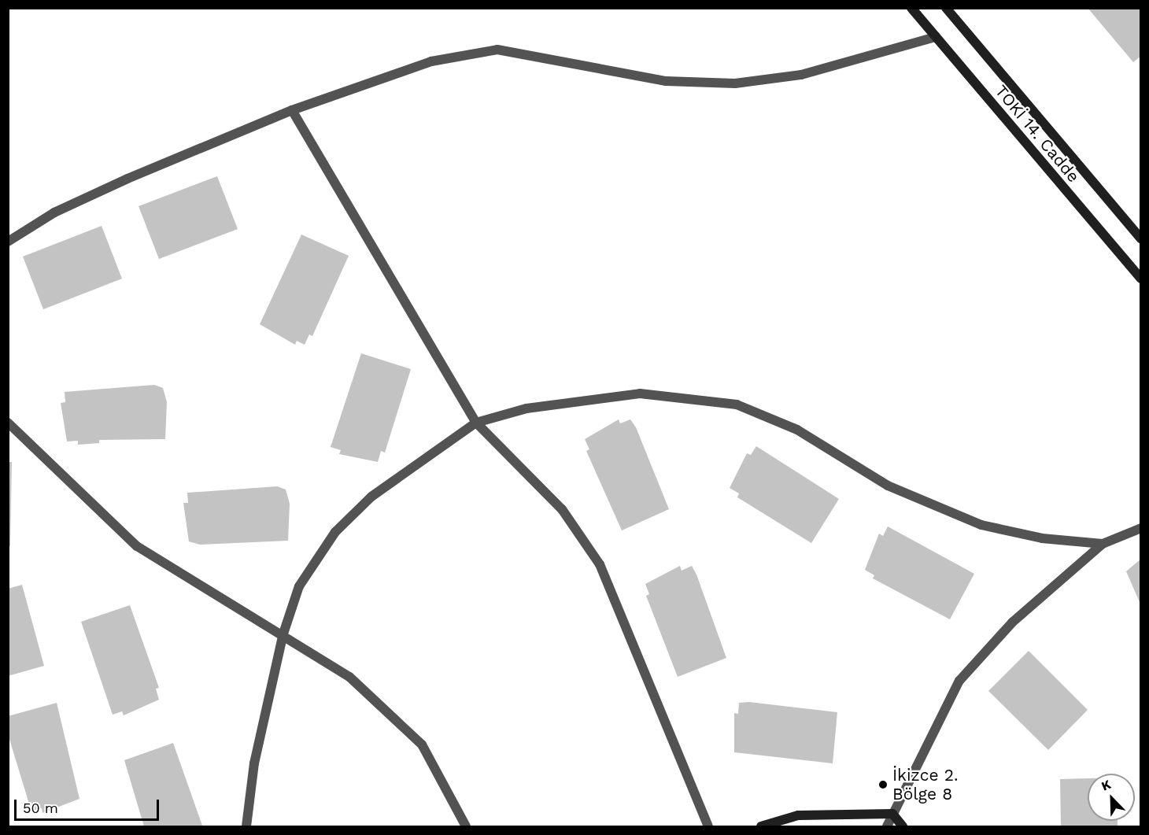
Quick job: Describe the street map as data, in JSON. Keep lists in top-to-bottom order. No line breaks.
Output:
{"streets":{"main road":["TOKİ 14. Cadde"]},"places":["İkizce 2. Bölge 8"],"scale_bar":"50 m","north":"top left"}
